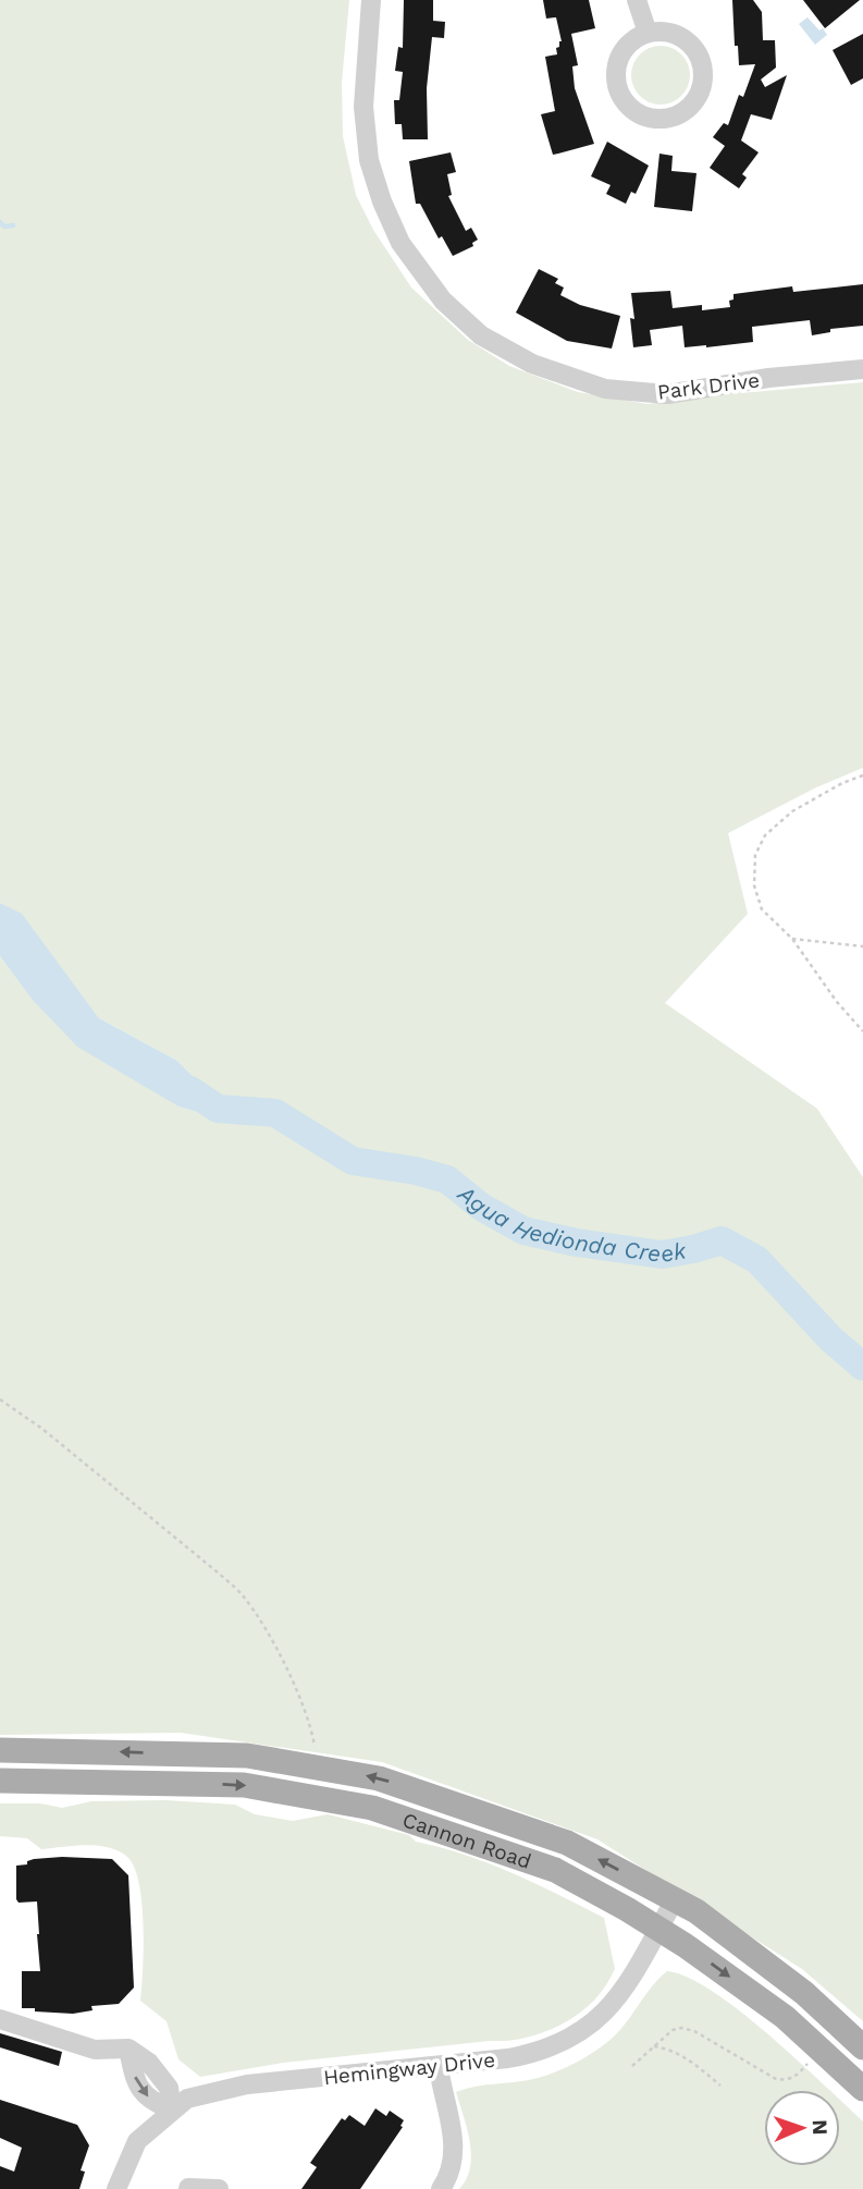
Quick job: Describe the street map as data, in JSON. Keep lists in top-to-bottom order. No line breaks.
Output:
{"streets":{"main road":["Cannon Road"],"street":["Park Drive","Hemingway Drive"]},"crossings":[["Cannon Road","Hemingway Drive"]],"water":["Agua Hedionda Creek"],"north":"right"}
